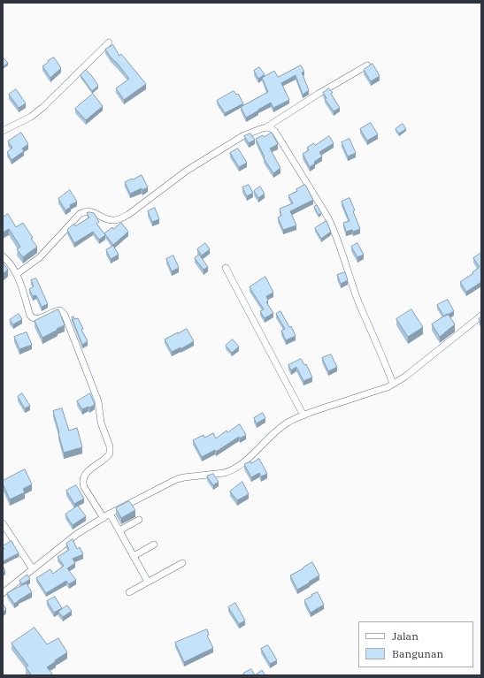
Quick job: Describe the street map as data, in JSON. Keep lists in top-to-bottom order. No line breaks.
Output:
{"legend":["Jalan","Bangunan"]}
